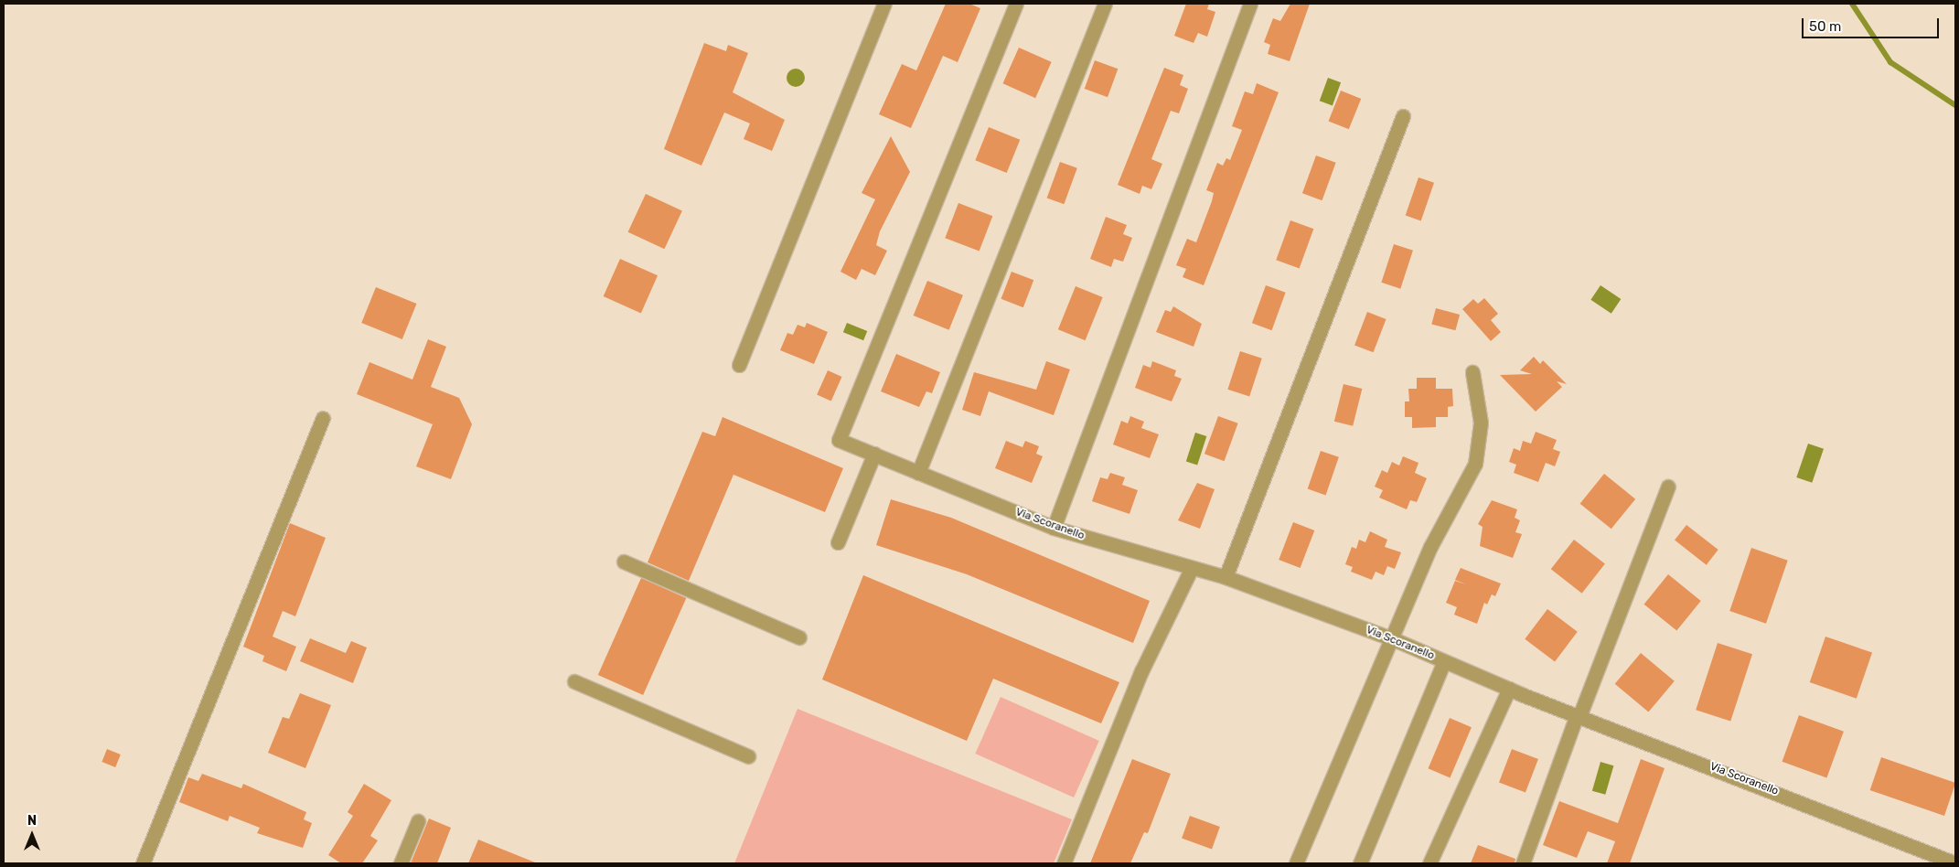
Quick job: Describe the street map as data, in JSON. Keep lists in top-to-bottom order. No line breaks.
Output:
{"streets":{"street":["Via Scoranello"]},"scale_bar":"50 m","north":"top"}
